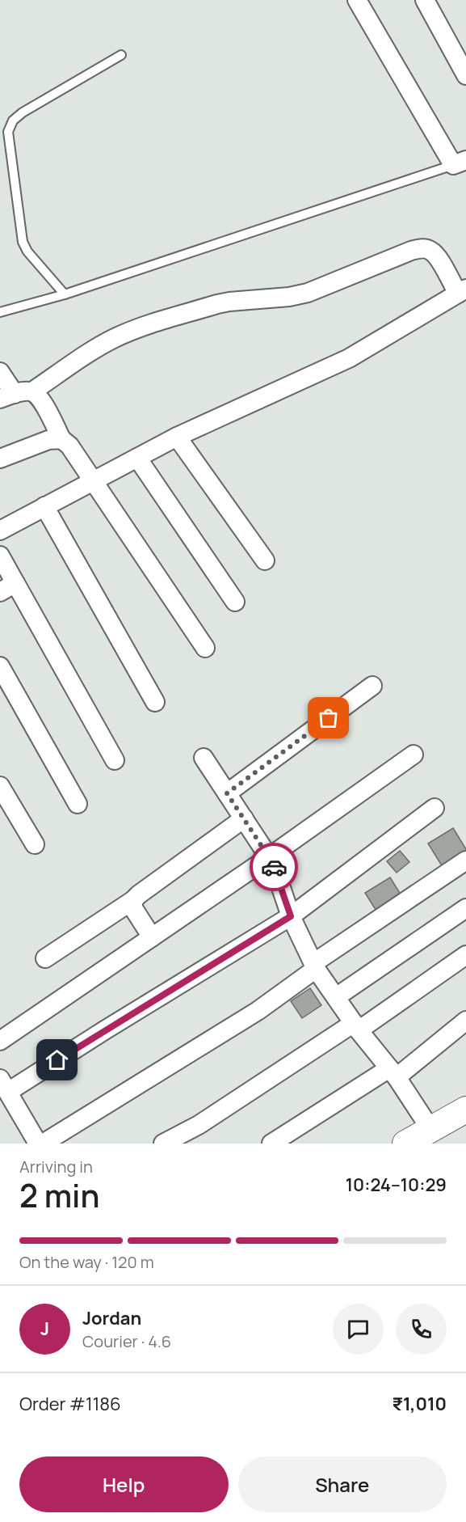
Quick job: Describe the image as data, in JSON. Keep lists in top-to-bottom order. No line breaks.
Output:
{"page":{"heading":["2 min","Arriving in","10:24–10:29"],"panel":["Jordan","Courier · 4.6","Order #1186","₹1,010"],"bar":"On the way · 120 m","round":"J","buttons":["Help","Share"]}}
